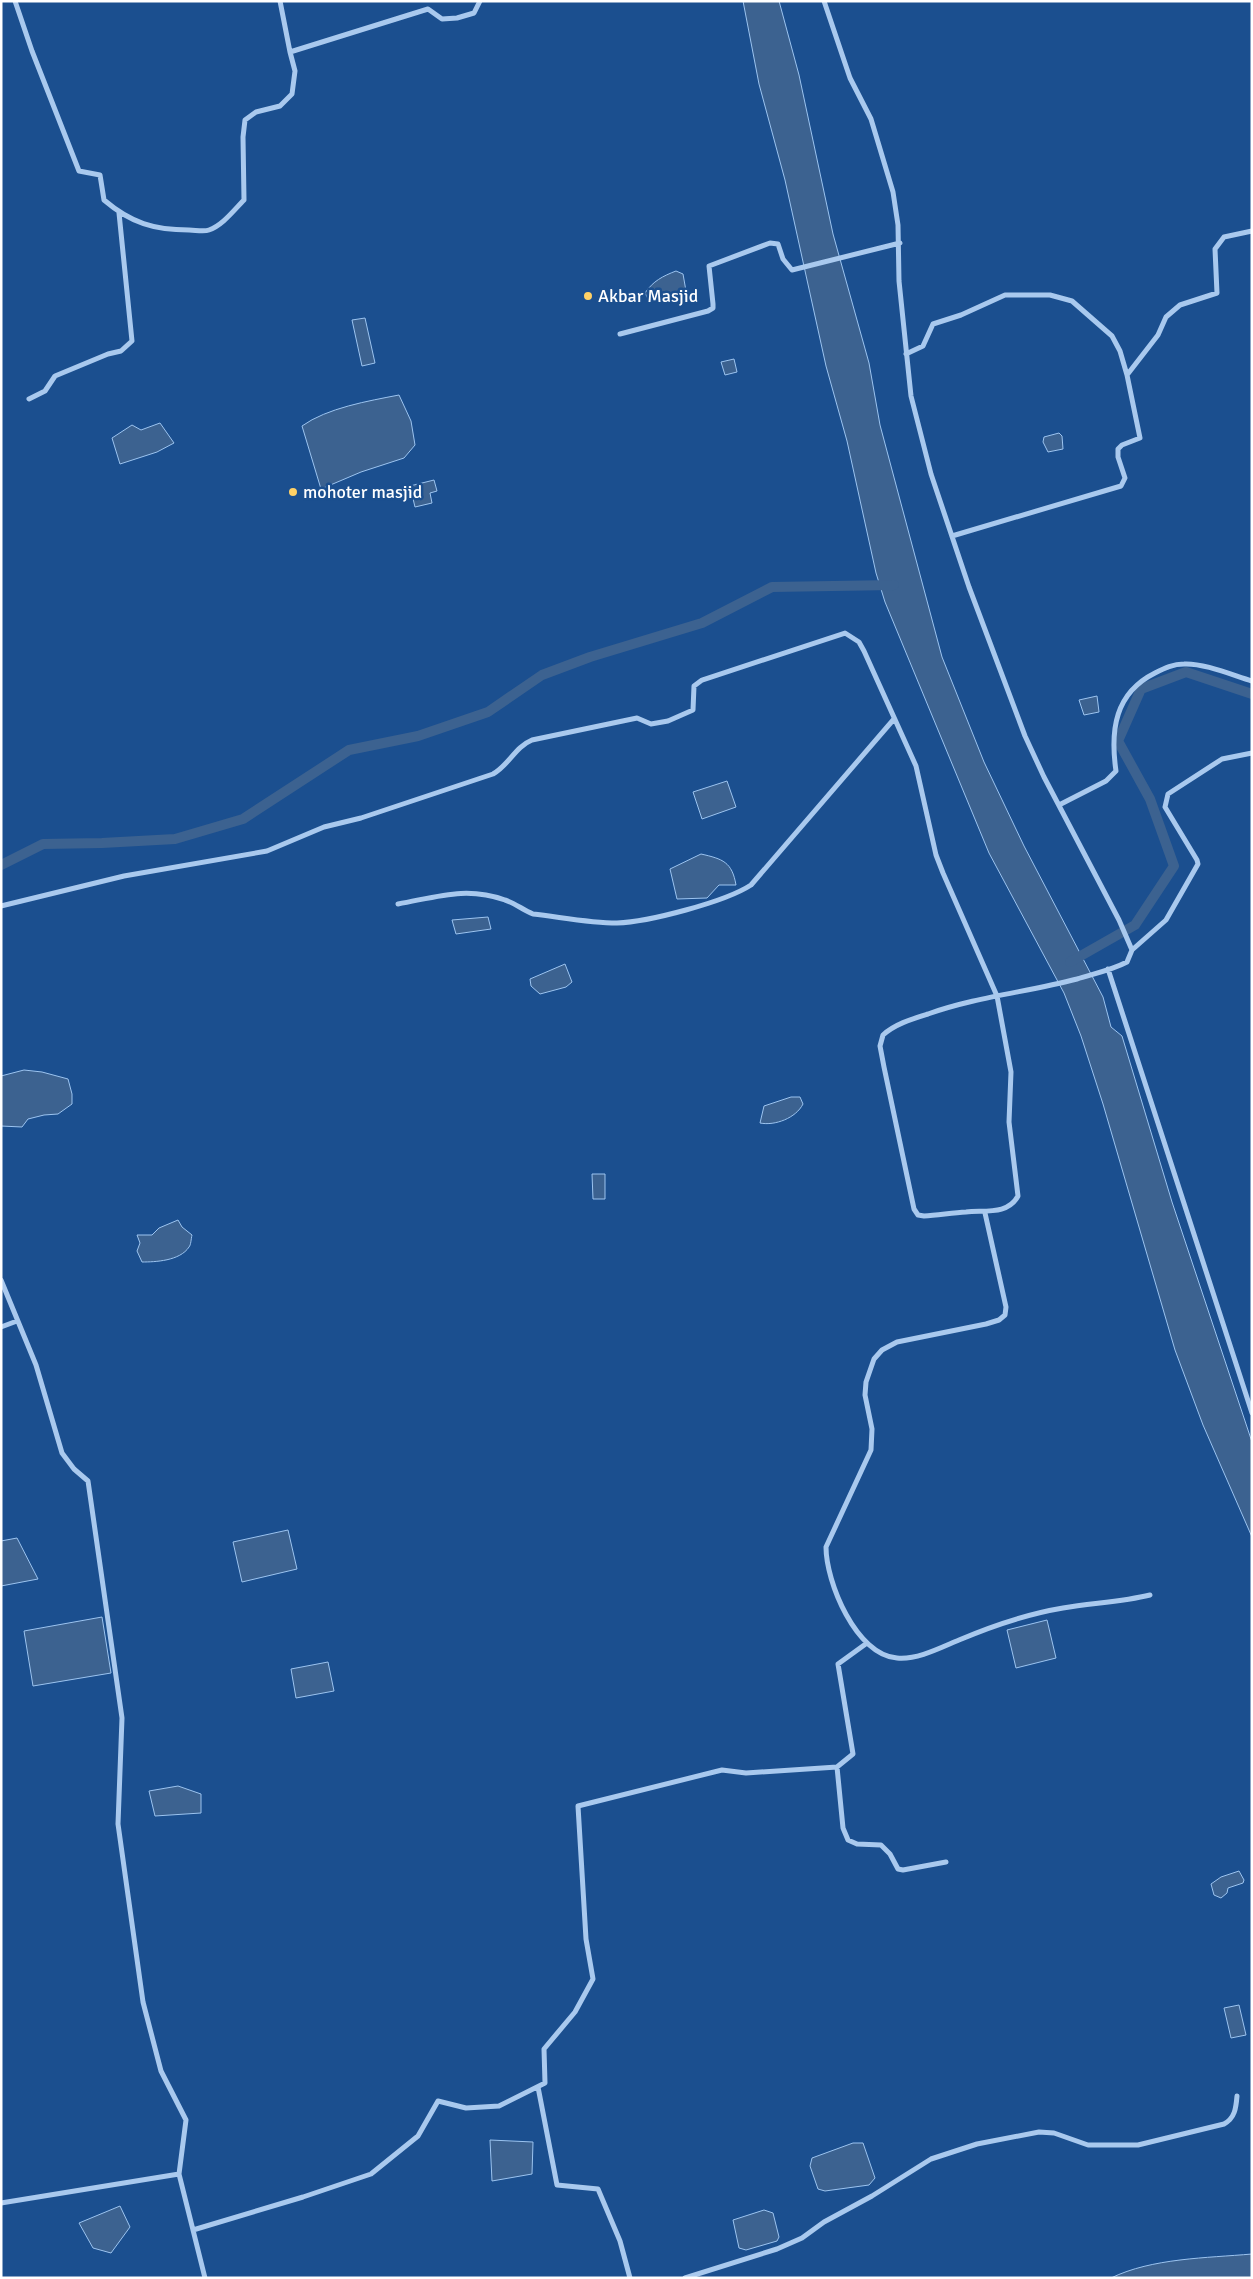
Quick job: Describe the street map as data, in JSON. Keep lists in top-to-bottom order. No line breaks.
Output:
{"places":["Akbar Masjid","mohoter masjid"]}
